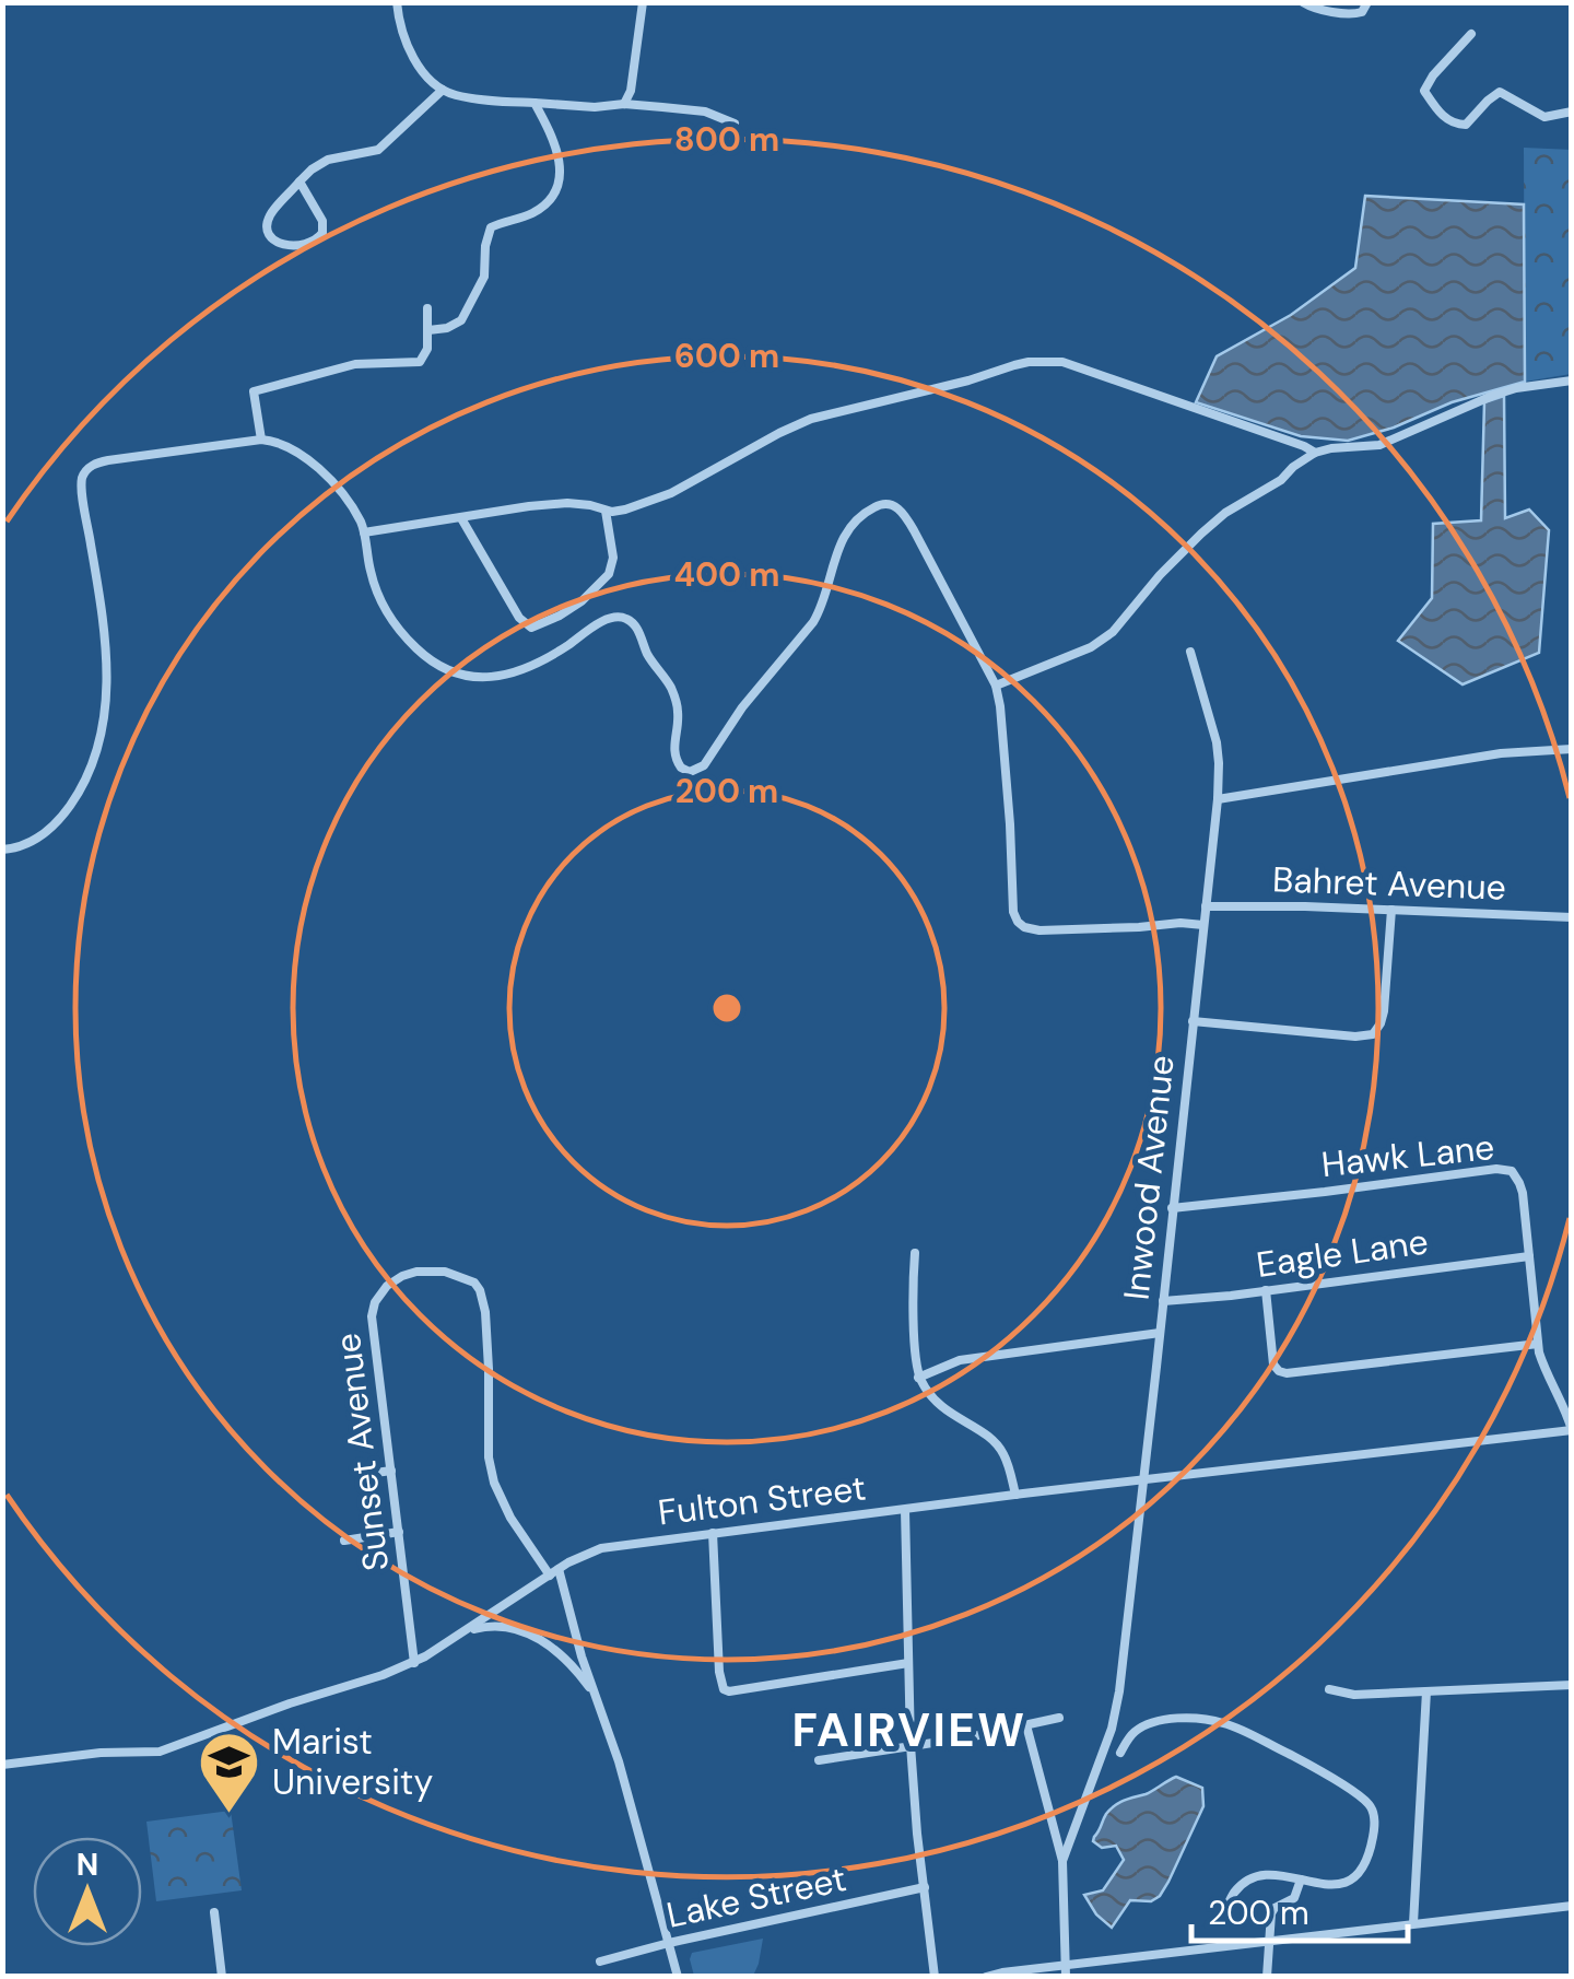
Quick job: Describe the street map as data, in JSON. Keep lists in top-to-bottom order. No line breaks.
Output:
{"streets":{"street":["Bahret Avenue","Hawk Lane","Inwood Avenue","Eagle Lane","Sunset Avenue","Fulton Street","Lake Street"]},"crossings":[["Bahret Avenue","Inwood Avenue"],["Hawk Lane","Inwood Avenue"],["Hawk Lane","Eagle Lane"],["Hawk Lane","Fulton Street"],["Inwood Avenue","Eagle Lane"],["Inwood Avenue","Fulton Street"],["Sunset Avenue","Fulton Street"]],"districts":["FAIRVIEW"],"places":{"school or university":["Marist University"]},"scale_bar":"200 m","north":"top","rings":["800 m","600 m","400 m","200 m"]}
